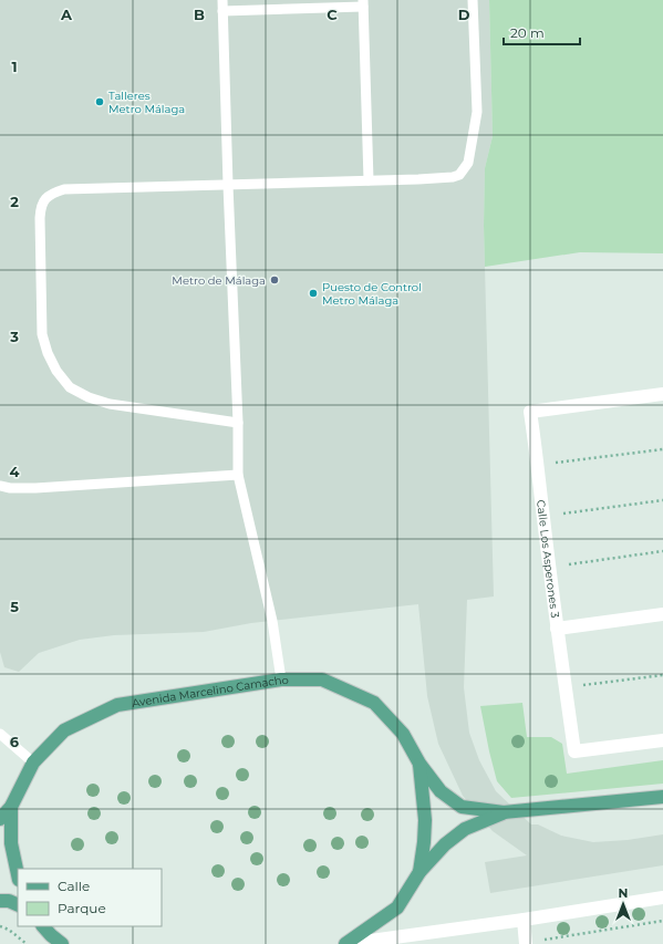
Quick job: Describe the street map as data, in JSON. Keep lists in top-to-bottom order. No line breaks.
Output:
{"streets":{"main road":["Avenida Marcelino Camacho"],"street":["Calle Los Asperones 3"]},"places":["Talleres Metro Málaga","Metro de Málaga","Puesto de Control Metro Málaga"],"legend":["Calle","Parque"],"scale_bar":"20 m","north":"top","grid":{"columns":["A","B","C","D"],"rows":["1","2","3","4","5","6"]}}
